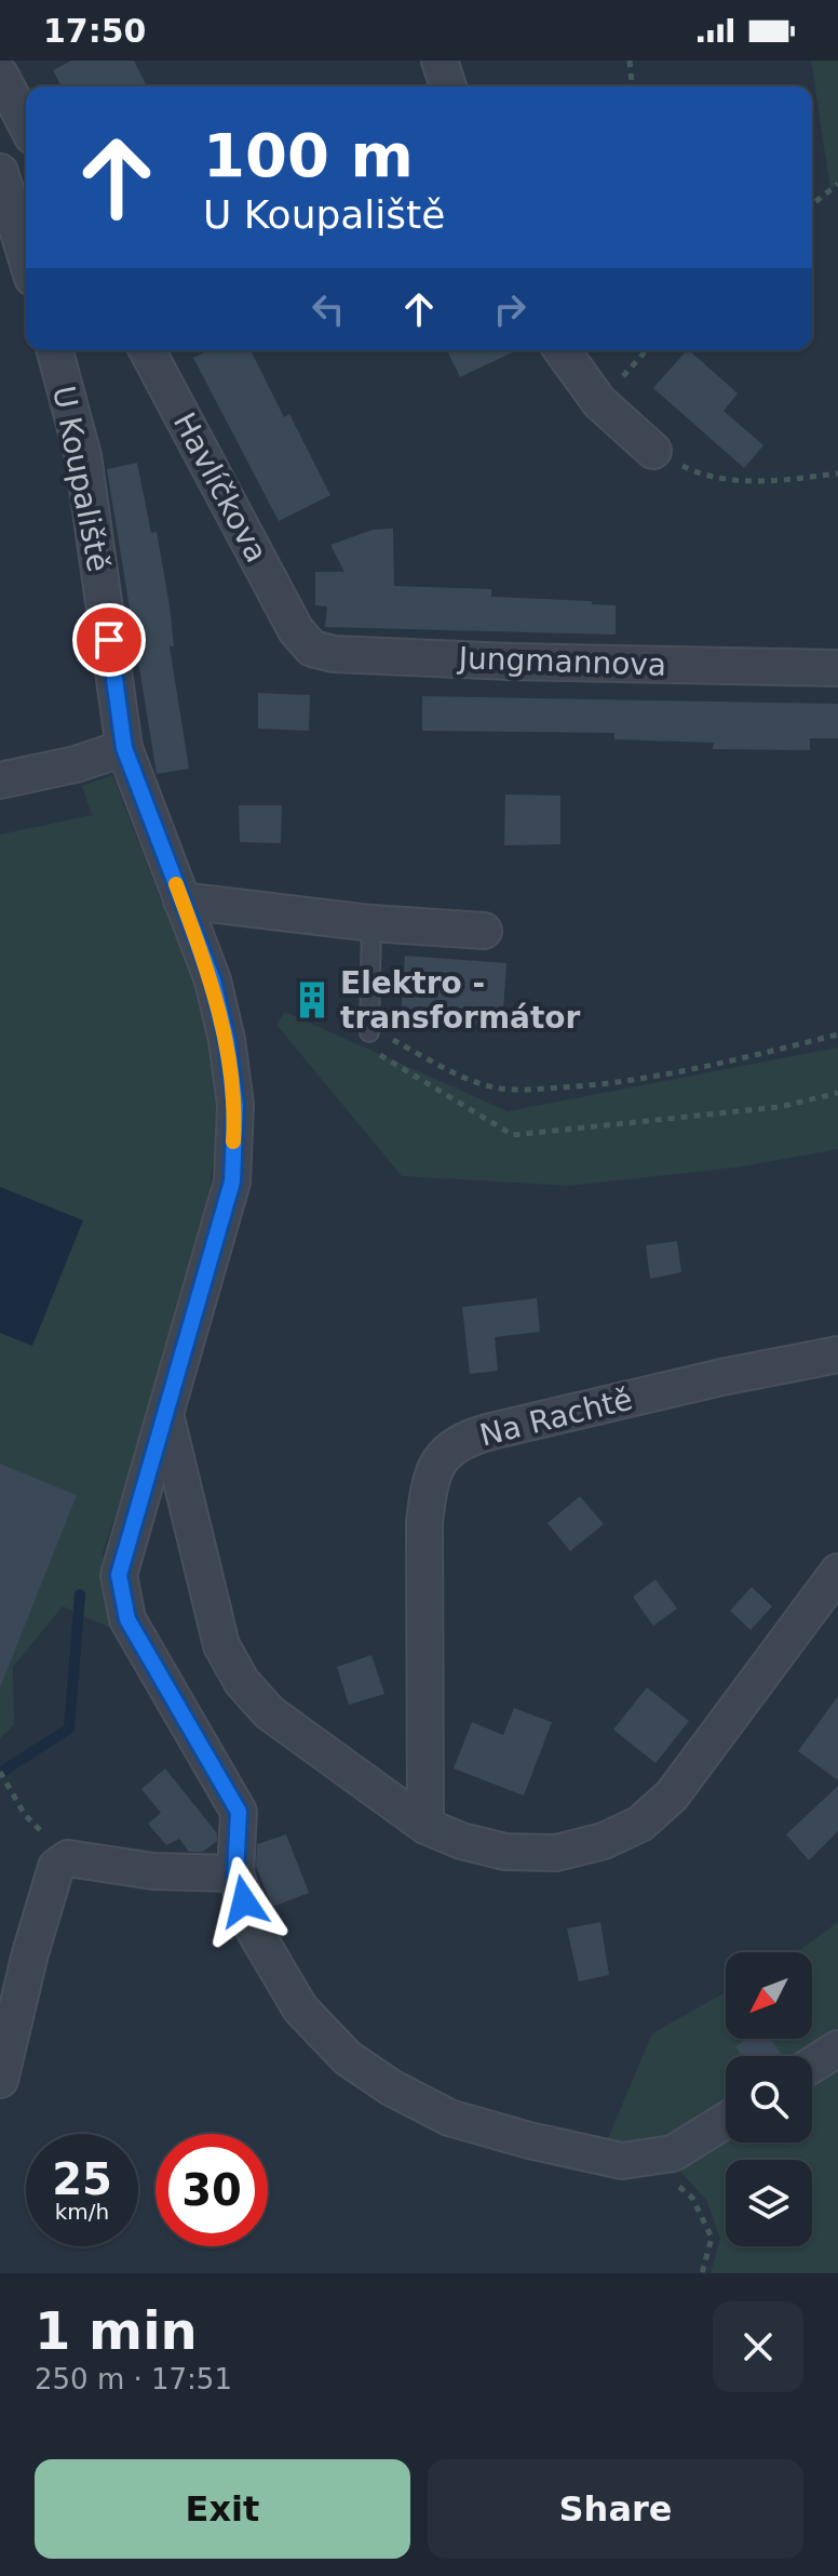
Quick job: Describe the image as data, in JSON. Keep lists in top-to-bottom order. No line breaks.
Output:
{"streets":{"street":["U Koupaliště","Havlíčkova","Jungmannova","Na Rachtě"]},"crossings":[["Havlíčkova","Jungmannova"]],"places":{"building":["Elektro - transformátor"]},"north":"bottom left","page":{"status":"17:50","turn":["100 m","U Koupaliště"],"speed":"25 km/h","limit":"30","heading":["1 min","250 m · 17:51"],"buttons":["Exit","Share"]}}
